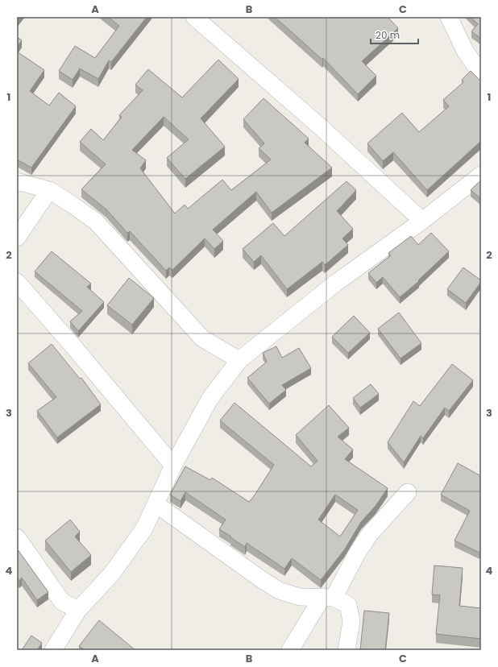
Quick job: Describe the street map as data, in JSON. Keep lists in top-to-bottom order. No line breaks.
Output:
{"scale_bar":"20 m","grid":{"columns":["A","B","C"],"rows":["1","2","3","4"]}}
